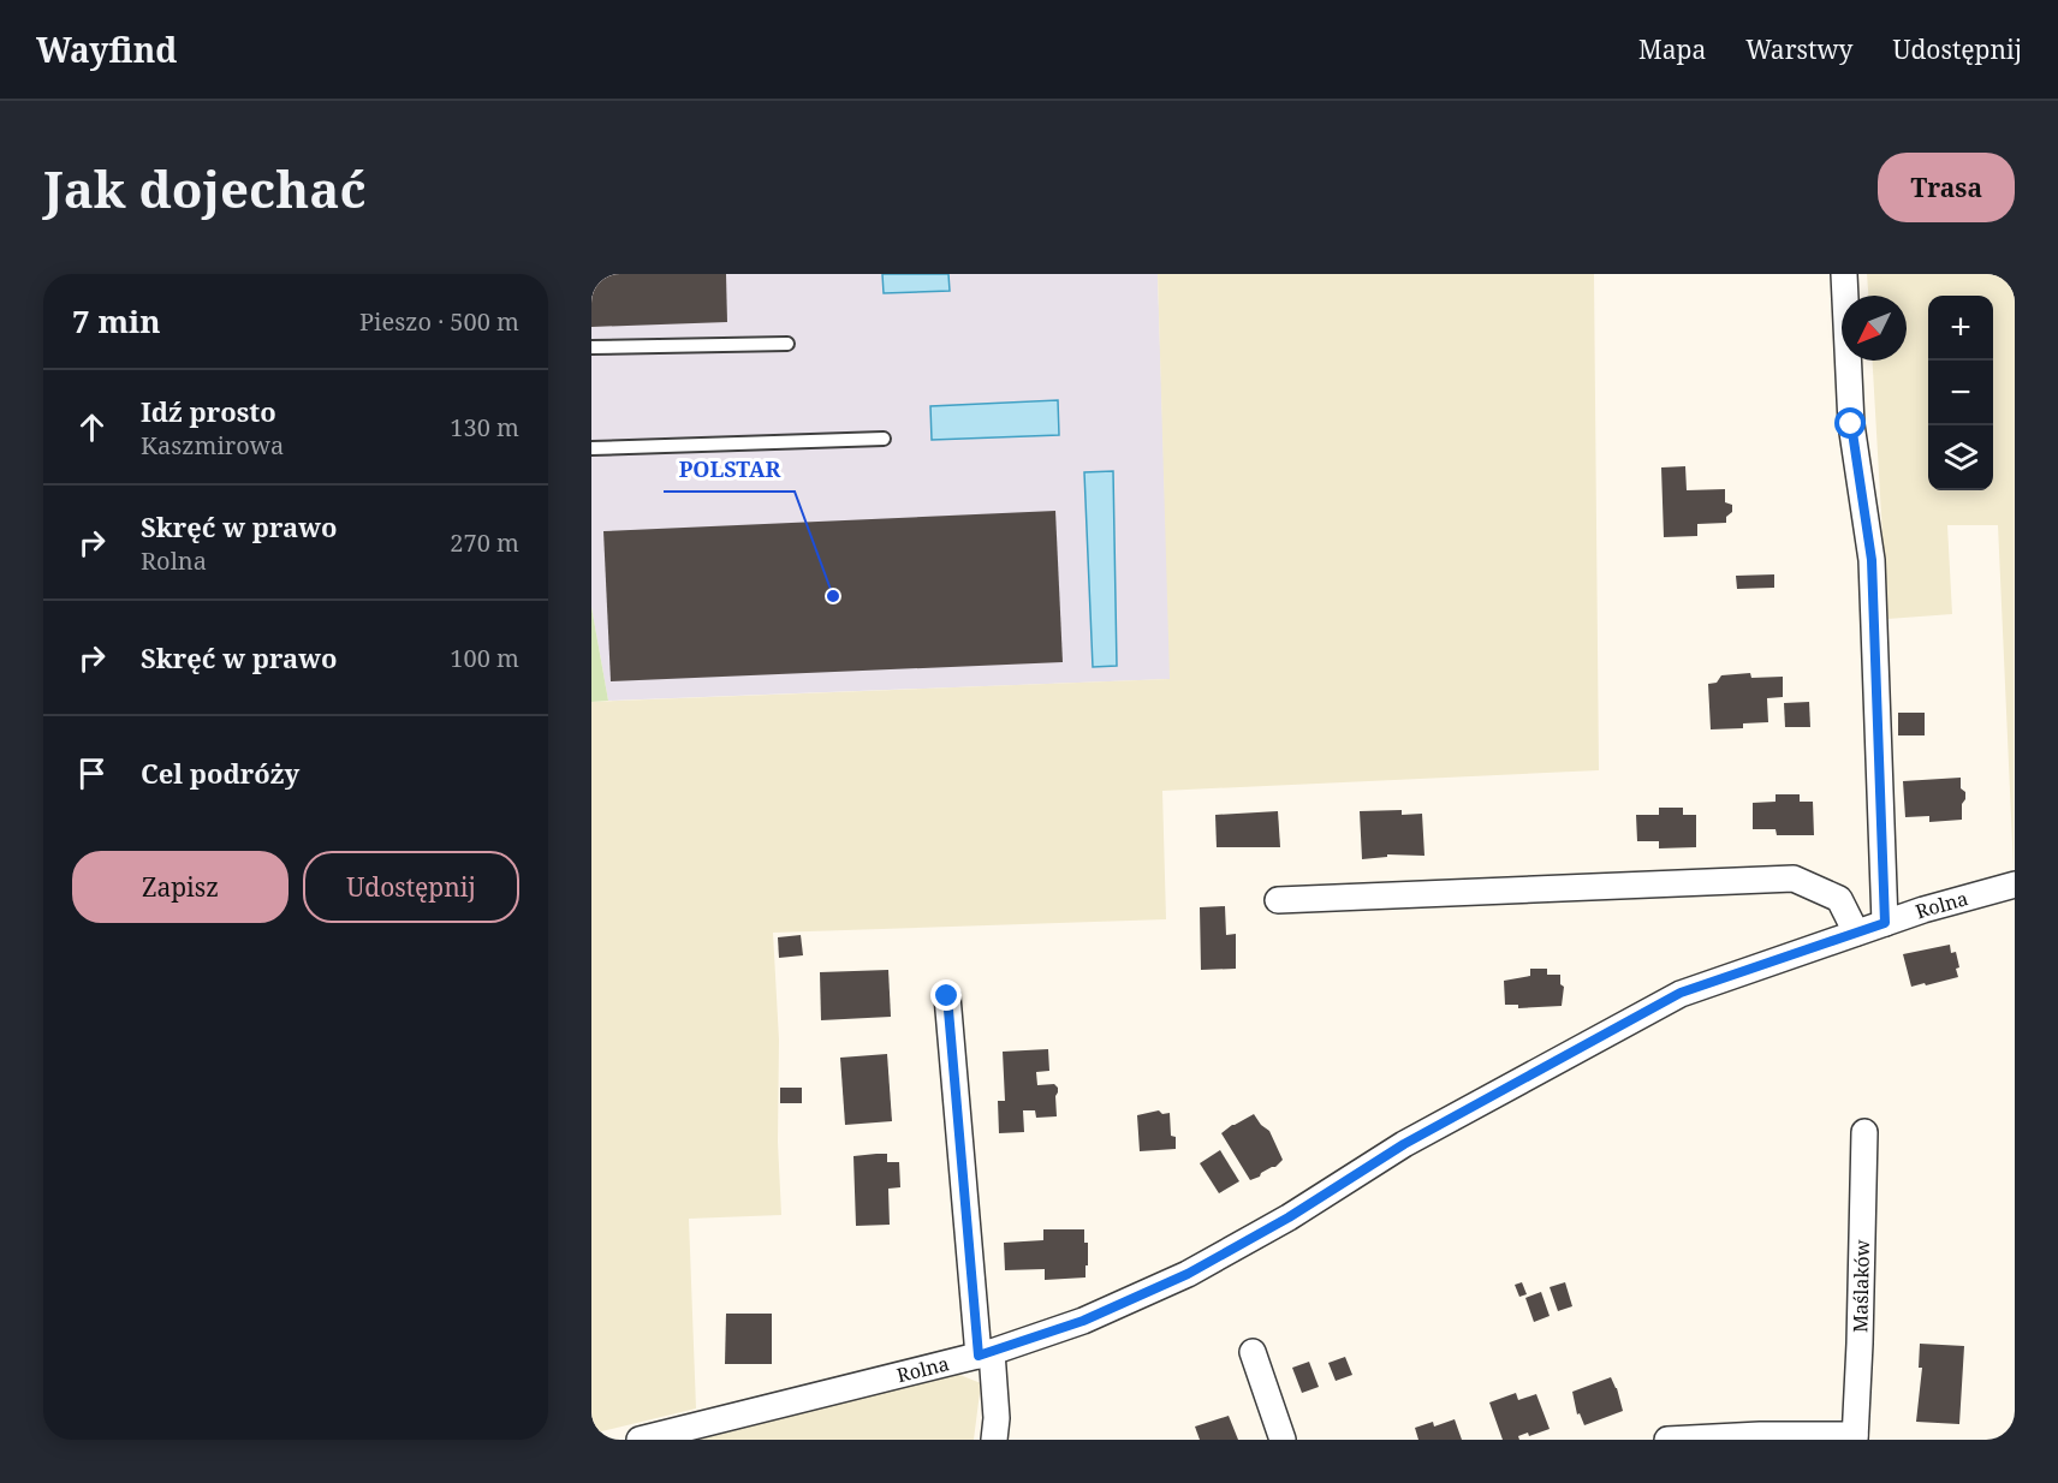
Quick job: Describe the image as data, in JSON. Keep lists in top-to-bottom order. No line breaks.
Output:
{"streets":{"street":["Rolna","Maślaków"]},"places":["POLSTAR"],"north":"bottom left","page":{"header":"Wayfind","nav":["Mapa","Warstwy","Udostępnij"],"buttons":["Trasa",["Zapisz","Udostępnij"]],"title":"Jak dojechać","heading":["7 min","Pieszo · 500 m"],"map_buttons":["+","−"],"list":[["Idź prosto","Kaszmirowa","130 m"],["Skręć w prawo","Rolna","270 m"],["Skręć w prawo","100 m"],"Cel podróży"]}}
